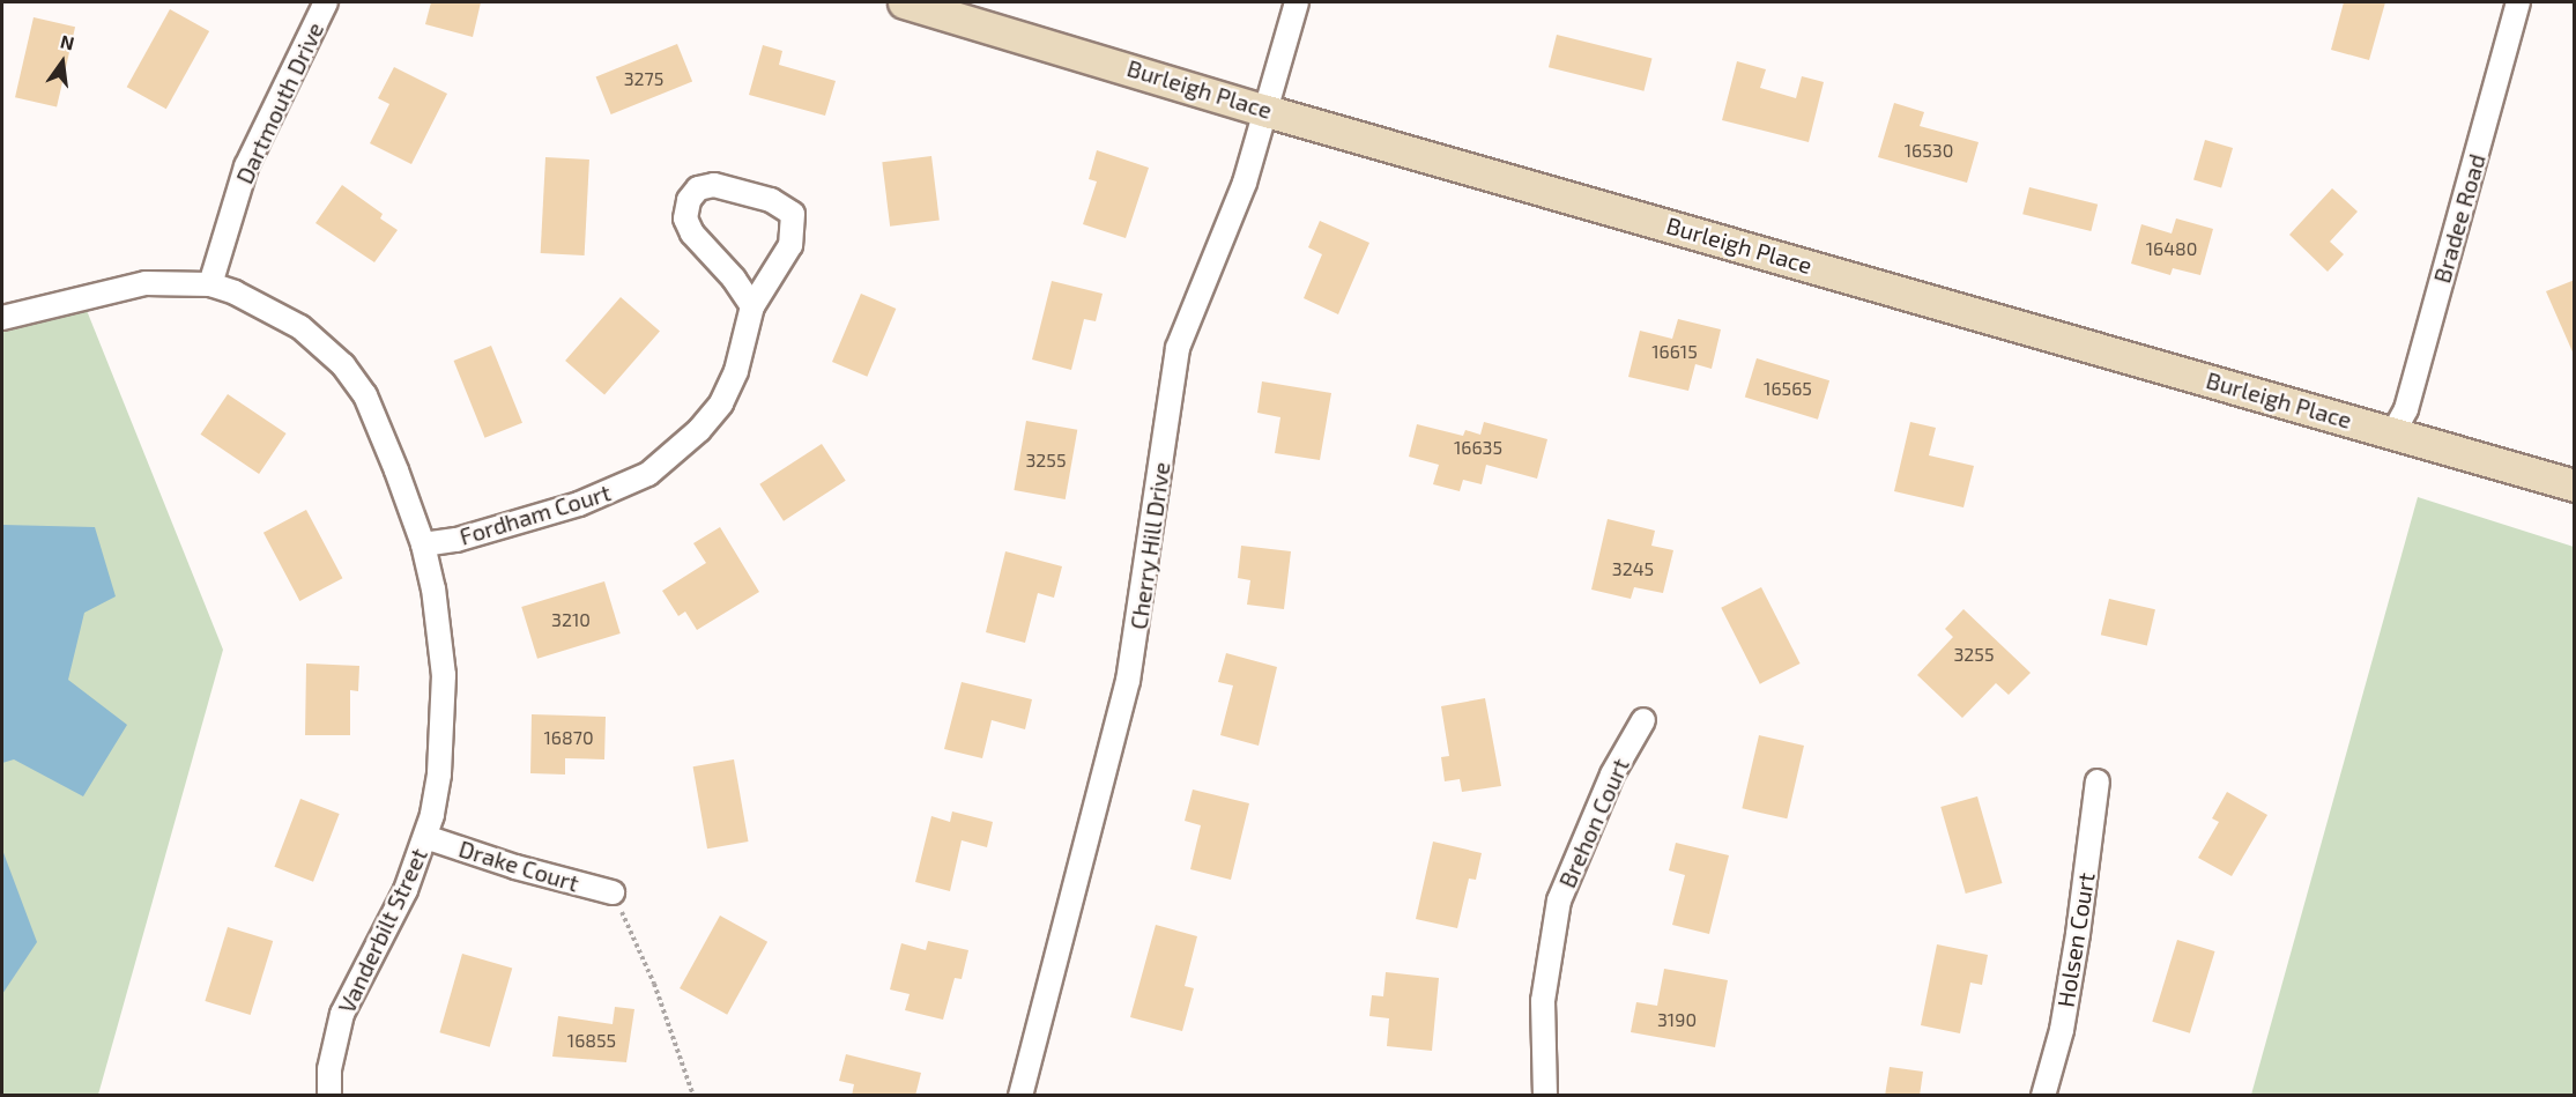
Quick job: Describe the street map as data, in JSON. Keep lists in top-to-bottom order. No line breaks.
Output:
{"streets":{"street":["Burleigh Place","Dartmouth Drive","Bradee Road","Fordham Court","Cherry Hill Drive","Brehon Court","Drake Court","Vanderbilt Street","Holsen Court"]},"crossings":[["Burleigh Place","Bradee Road"],["Burleigh Place","Cherry Hill Drive"],["Dartmouth Drive","Vanderbilt Street"],["Fordham Court","Vanderbilt Street"],["Drake Court","Vanderbilt Street"]],"house_numbers":["3275","16530","16480","16615","16565","16635","3255","3245","3210","3255","16870","3190","16855"],"north":"top"}
